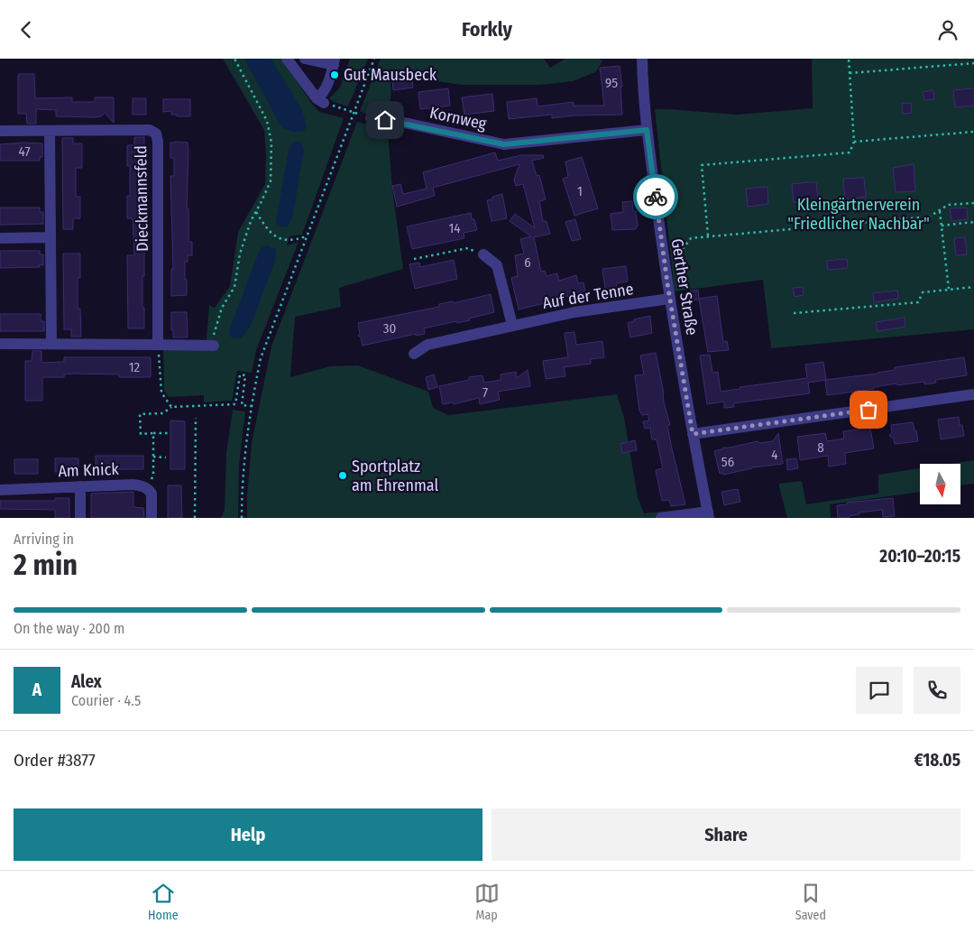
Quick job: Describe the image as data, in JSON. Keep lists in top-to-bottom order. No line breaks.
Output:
{"streets":{"street":["Kornweg","Dieckmannsfeld","Gerther Straße","Auf der Tenne","Am Knick"]},"crossings":[["Kornweg","Gerther Straße"],["Gerther Straße","Auf der Tenne"]],"parks":["Kleingärtnerverein \"Friedlicher Nachbar\""],"places":["Gut Mausbeck","Sportplatz am Ehrenmal"],"house_numbers":["95","47","1","14","6","30","12","7","8","4","56"],"north":"bottom","page":{"header":"Forkly","heading":["2 min","Arriving in","20:10–20:15"],"panel":["Alex","Courier · 4.5","Order #3877","€18.05"],"bar":"On the way · 200 m","round":"A","buttons":["Help","Share"],"tabs":["Home","Map","Saved"]}}
